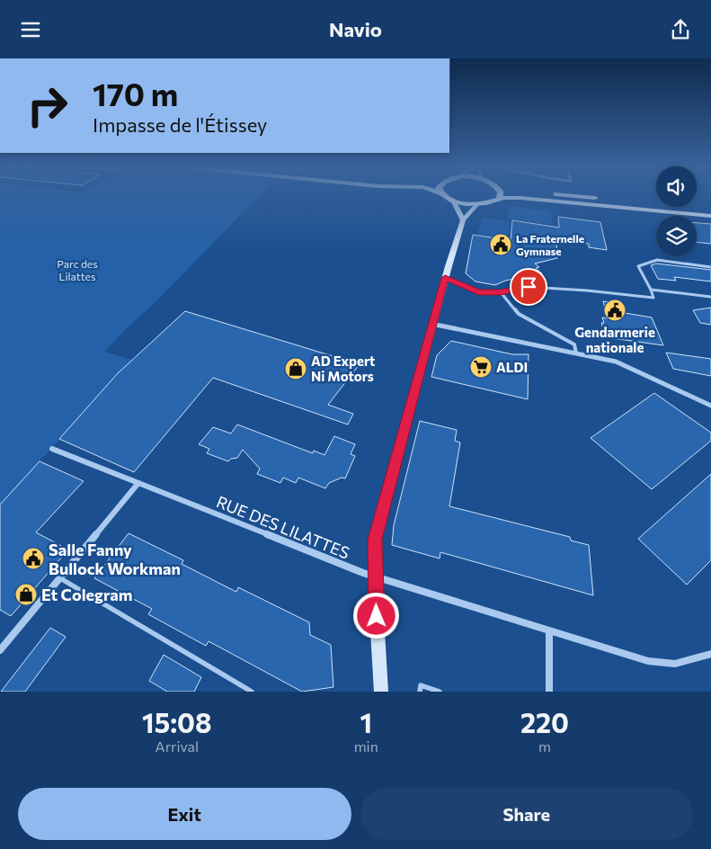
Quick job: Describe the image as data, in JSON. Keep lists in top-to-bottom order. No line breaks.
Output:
{"streets":{"street":["RUE DES LILATTES"]},"parks":["Parc des Lilattes"],"places":{"public building":["La Fraternelle Gymnase","Gendarmerie nationale","Salle Fanny Bullock Workman"],"supermarket":["ALDI"],"shop":["AD Expert Ni Motors","Et Colegram"]},"page":{"header":"Navio","turn":["170 m","Impasse de l'Étissey"],"eta":["15:08","Arrival","1","min","220","m"],"buttons":["Exit","Share"]}}
